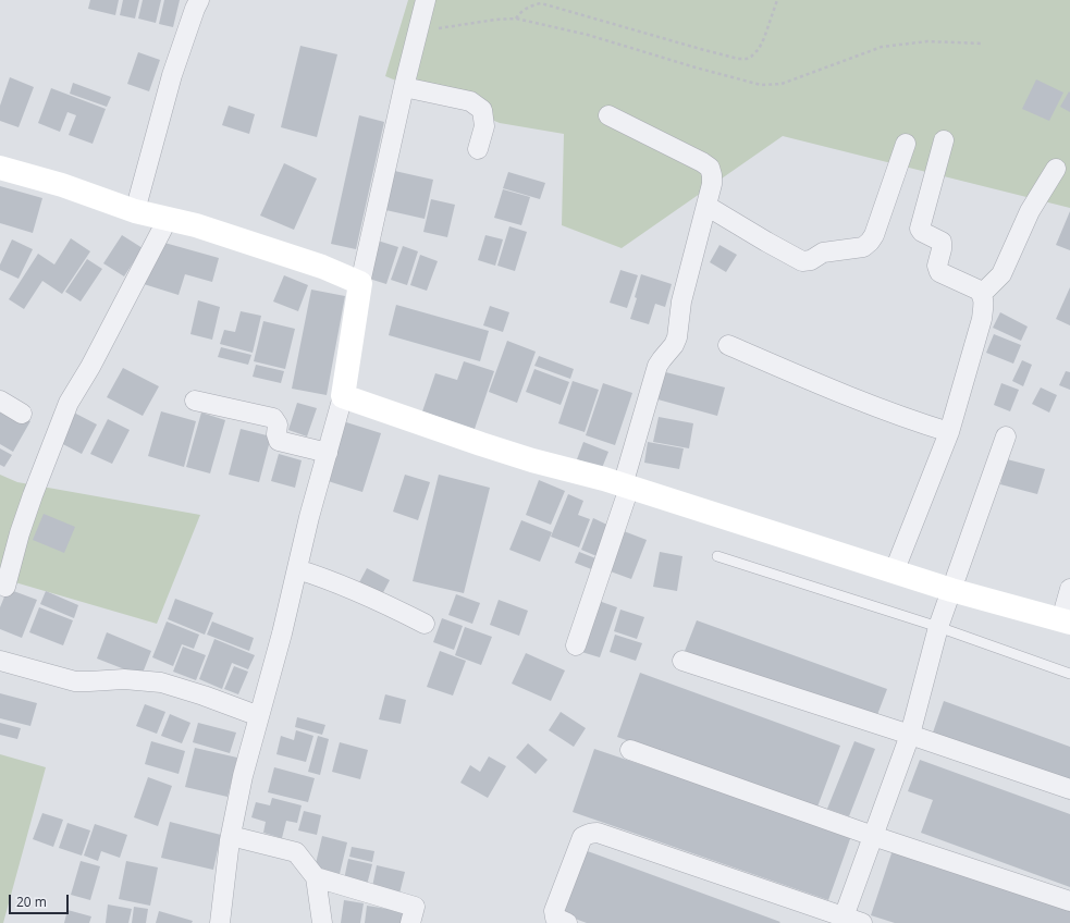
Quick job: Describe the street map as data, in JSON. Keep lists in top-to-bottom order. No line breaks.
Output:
{"scale_bar":"20 m"}
